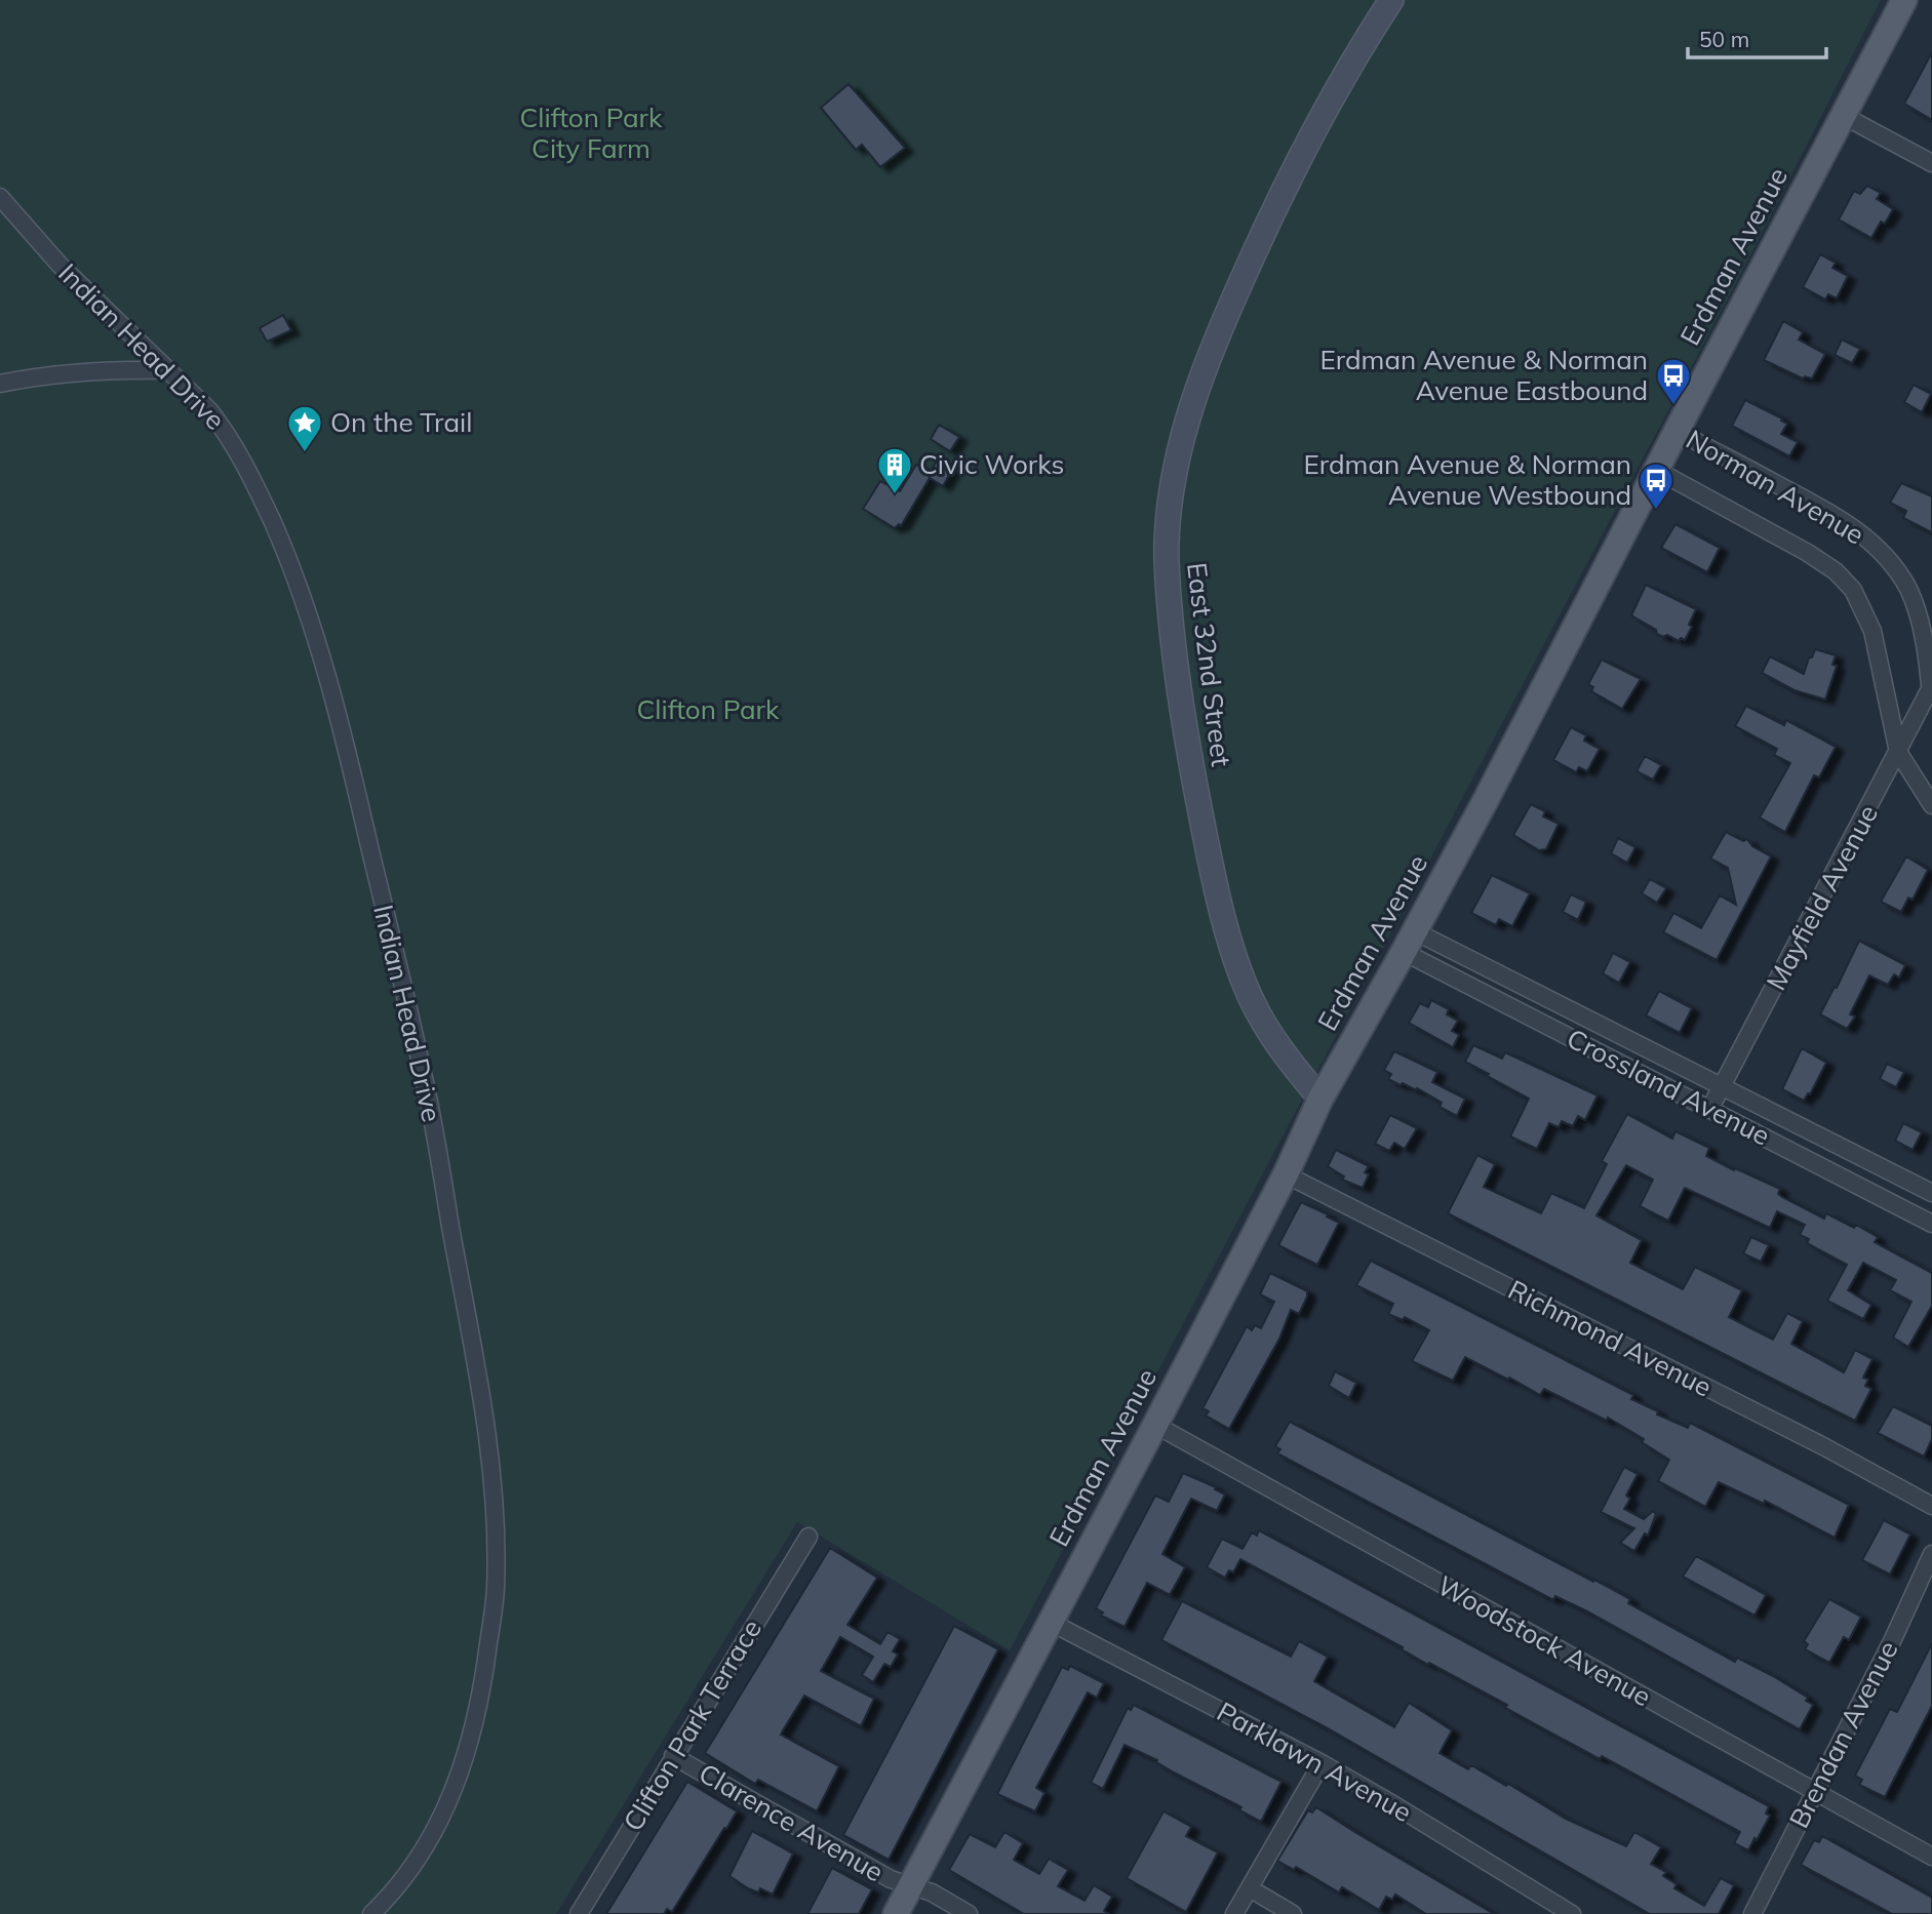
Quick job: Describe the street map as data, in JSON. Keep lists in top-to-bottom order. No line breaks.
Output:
{"streets":{"main road":["Erdman Avenue"],"street":["Indian Head Drive","Norman Avenue","East 32nd Street","Mayfield Avenue","Crossland Avenue","Richmond Avenue","Woodstock Avenue","Clifton Park Terrace","Brendan Avenue","Parklawn Avenue","Clarence Avenue"]},"crossings":[["Erdman Avenue","Norman Avenue"],["Erdman Avenue","East 32nd Street"],["Erdman Avenue","Crossland Avenue"],["Erdman Avenue","Richmond Avenue"],["Erdman Avenue","Woodstock Avenue"],["Erdman Avenue","Parklawn Avenue"],["Erdman Avenue","Clarence Avenue"],["Norman Avenue","Mayfield Avenue"],["Mayfield Avenue","Crossland Avenue"],["Woodstock Avenue","Brendan Avenue"],["Clifton Park Terrace","Clarence Avenue"]],"parks":["Clifton Park City Farm","Clifton Park"],"places":{"bus stop":["Erdman Avenue & Norman Avenue Eastbound","Erdman Avenue & Norman Avenue Westbound"],"place":["On the Trail"],"building":["Civic Works"]},"scale_bar":"50 m"}
